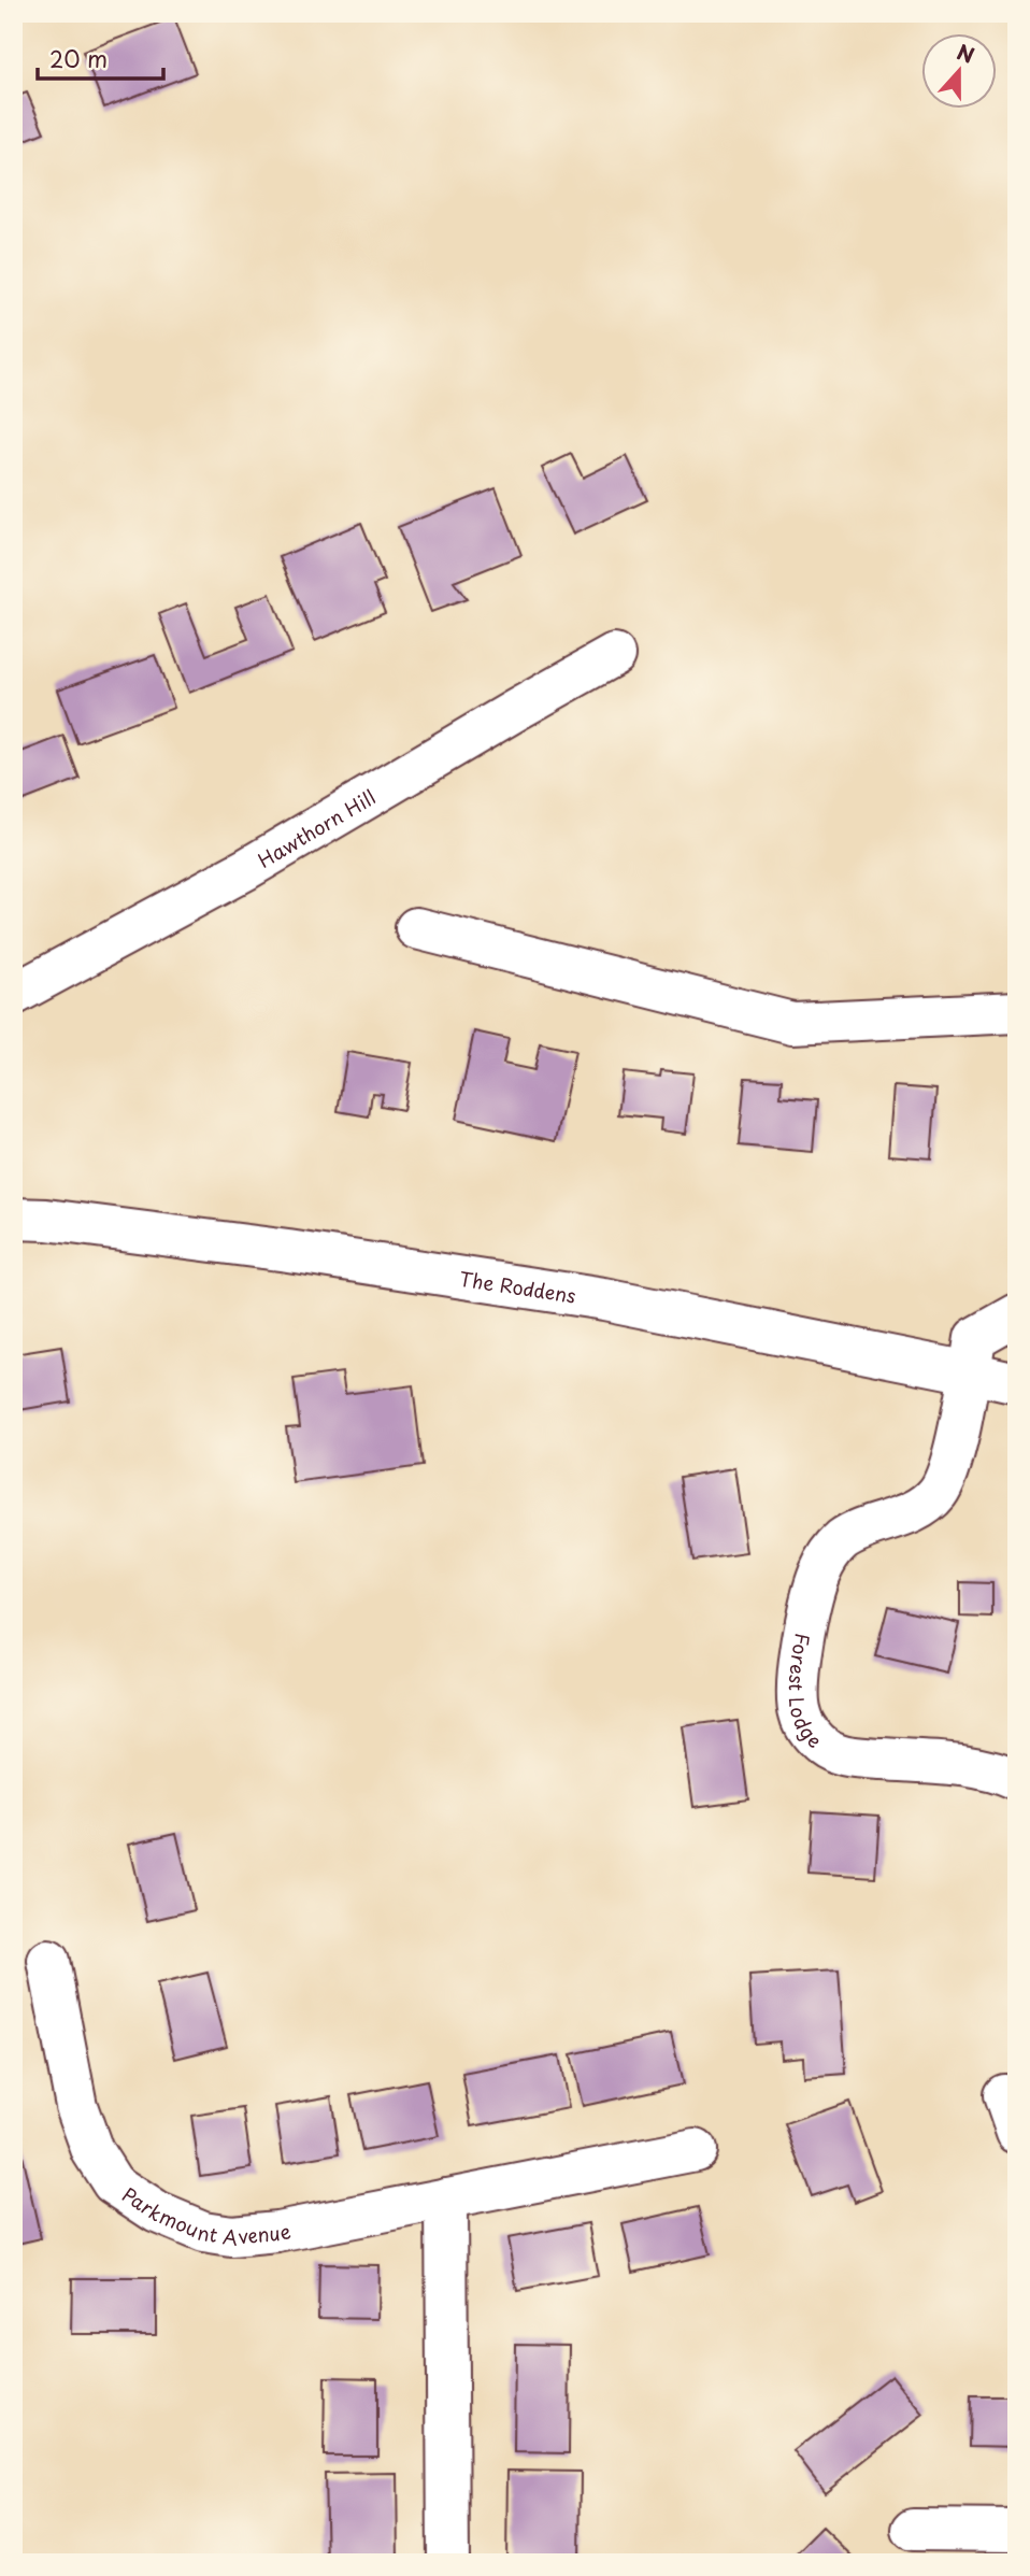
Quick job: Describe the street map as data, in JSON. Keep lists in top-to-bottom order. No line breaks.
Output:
{"streets":{"street":["Hawthorn Hill","The Roddens","Forest Lodge","Parkmount Avenue"]},"crossings":[["The Roddens","Forest Lodge"]],"scale_bar":"20 m","north":"top"}
